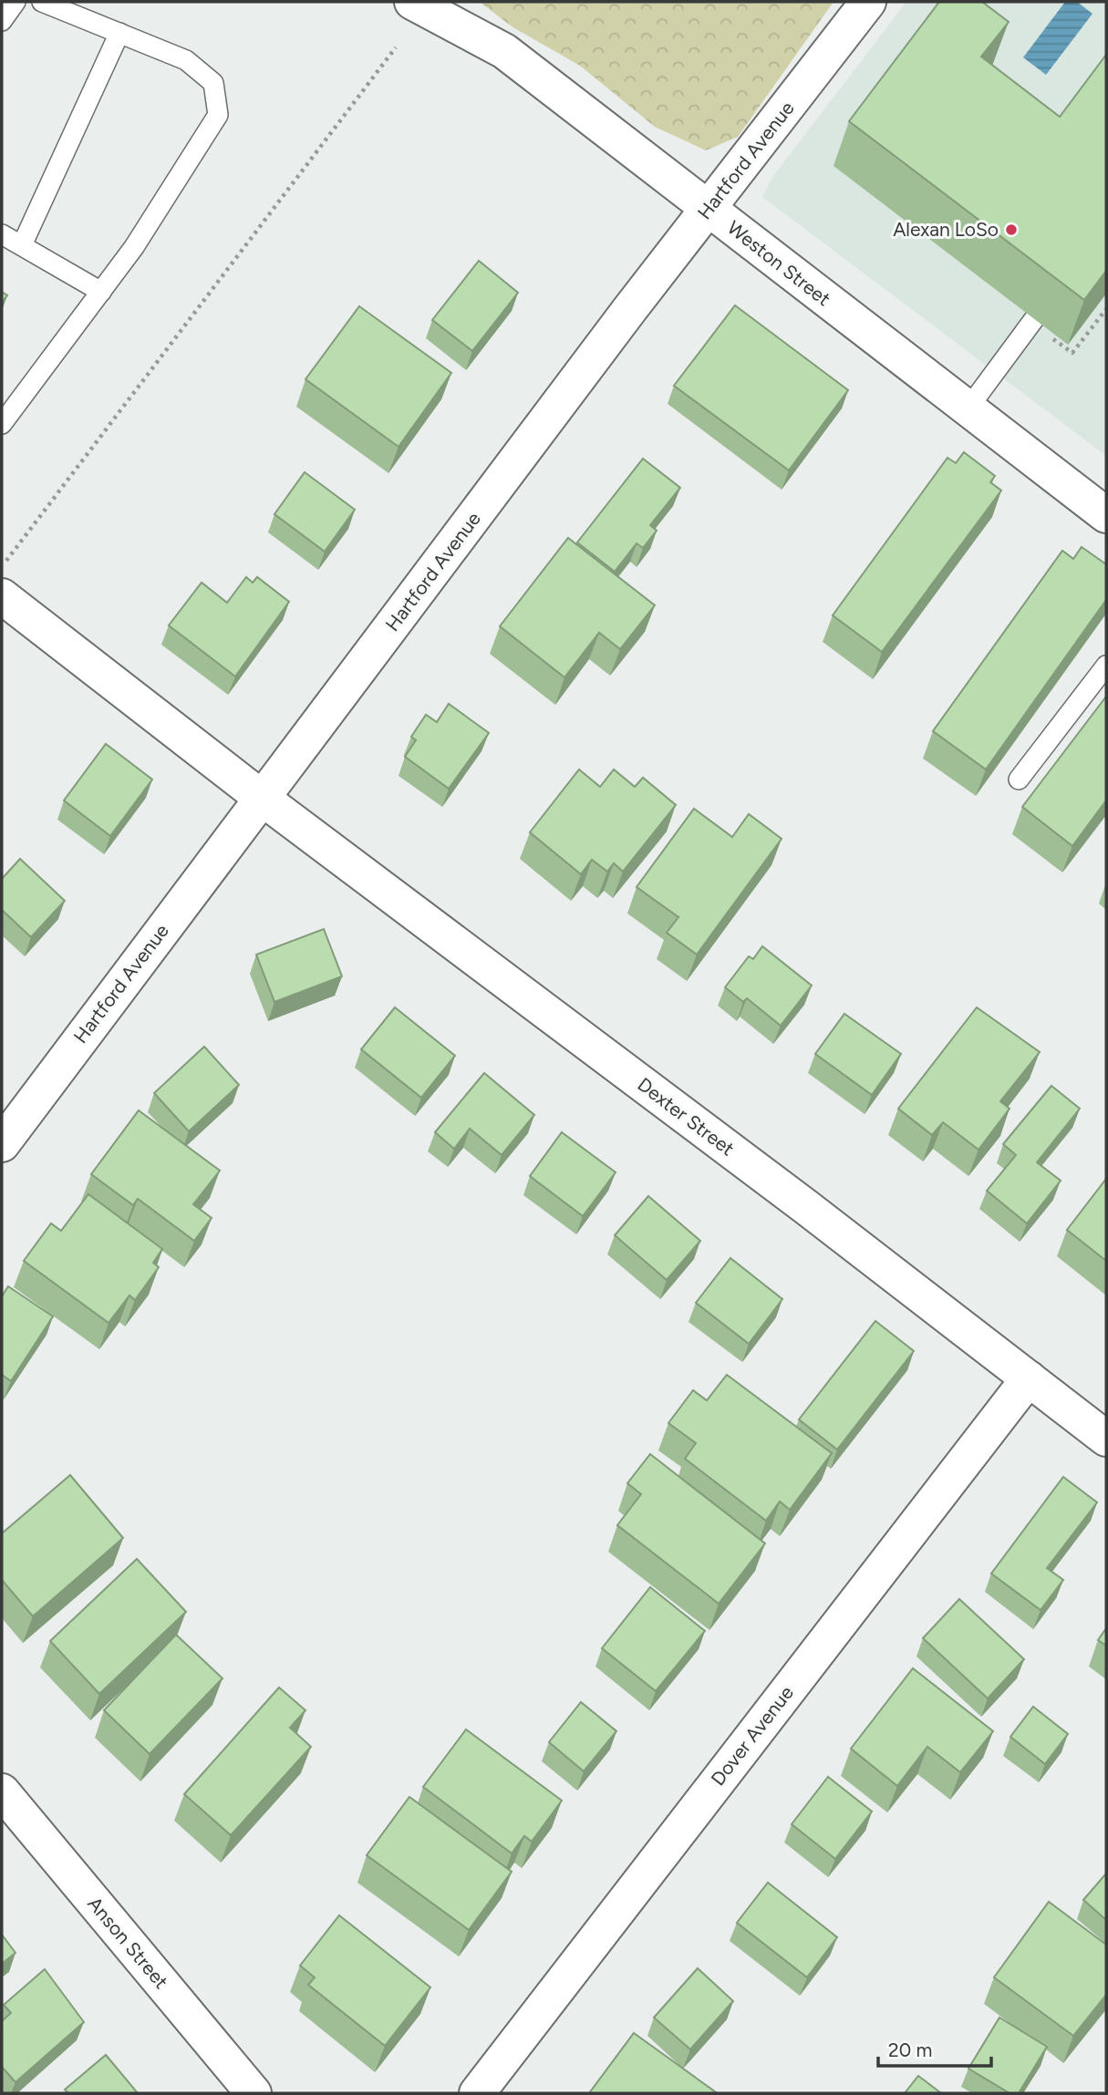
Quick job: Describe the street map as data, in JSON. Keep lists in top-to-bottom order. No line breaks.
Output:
{"streets":{"street":["Hartford Avenue","Weston Street","Dexter Street","Dover Avenue","Anson Street"]},"crossings":[["Hartford Avenue","Weston Street"],["Hartford Avenue","Dexter Street"],["Dexter Street","Dover Avenue"]],"places":["Alexan LoSo"],"scale_bar":"20 m"}
